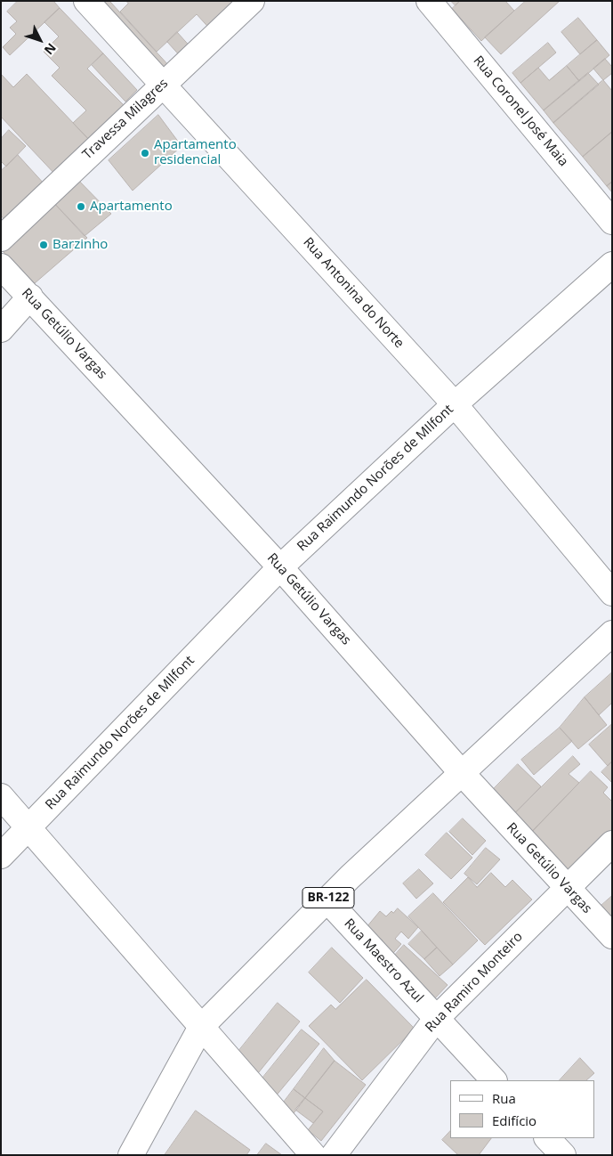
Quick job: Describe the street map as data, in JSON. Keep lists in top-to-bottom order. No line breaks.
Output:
{"streets":{"main road":["Rua Coronel José Maia","Travessa Milagres","Rua Antonina do Norte","Rua Getúlio Vargas","Rua Raimundo Norões de MIlfont","BR-122","Rua Maestro Azul","Rua Ramiro Monteiro"]},"crossings":[["Travessa Milagres","Rua Antonina do Norte"],["Rua Antonina do Norte","Rua Raimundo Norões de MIlfont"],["Rua Getúlio Vargas","Rua Raimundo Norões de MIlfont"],["Rua Getúlio Vargas","BR-122"],["Rua Getúlio Vargas","Rua Ramiro Monteiro"],["BR-122","Rua Maestro Azul"],["Rua Maestro Azul","Rua Ramiro Monteiro"]],"places":["Apartamento residencial","Apartamento","Barzinho"],"legend":["Rua","Edifício"],"north":"bottom right"}
